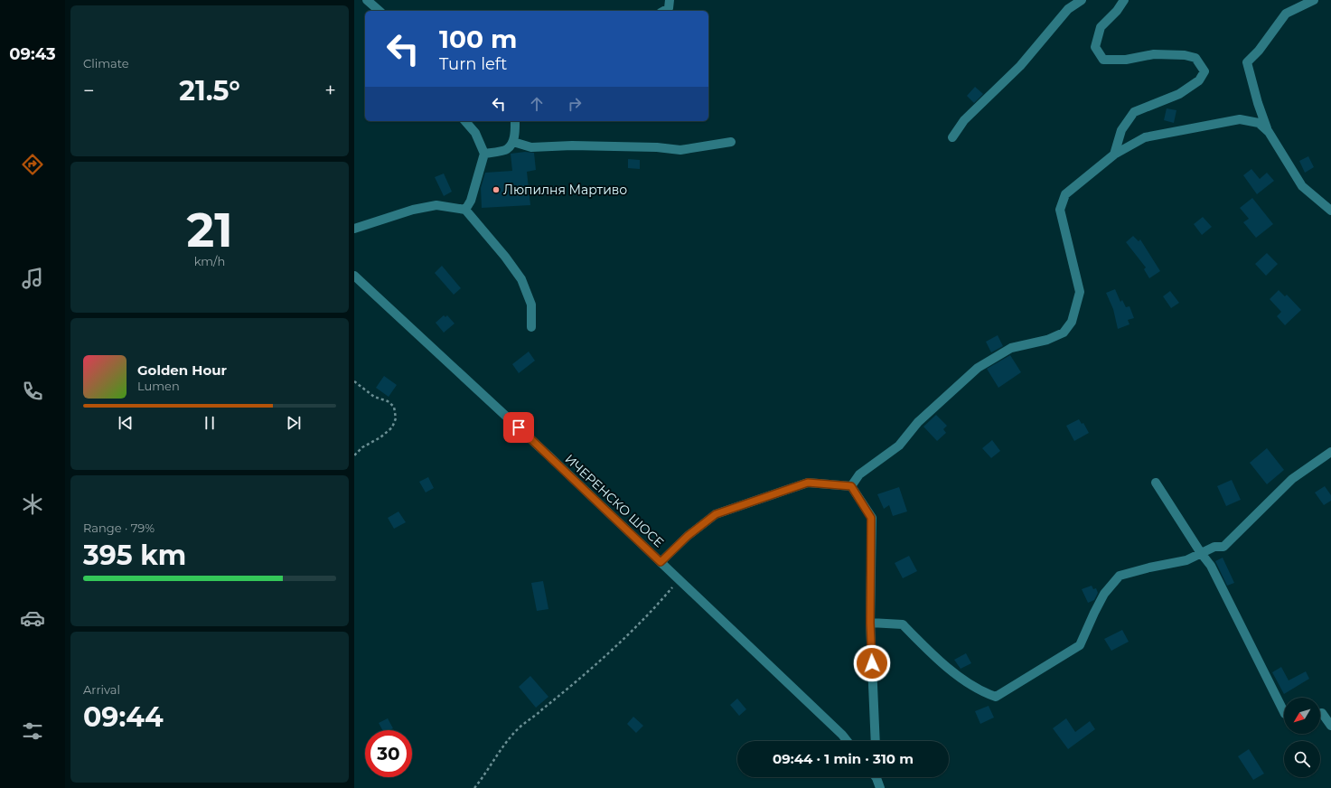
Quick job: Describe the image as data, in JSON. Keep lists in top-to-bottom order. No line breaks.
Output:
{"streets":{"street":["ИЧЕРЕНСКО ШОСЕ"]},"places":["Люпилня Мартиво"],"north":"bottom left","page":{"tabs":"09:43","tile":["Climate",["21","km/h"],["Range · 79%","395 km"],["Arrival","09:44"]],"turn":["100 m","Turn left"],"heat":["−","21.5°","+"],"song":["Golden Hour","Lumen"],"limit":"30","trip":"09:44 · 1 min · 310 m"}}
